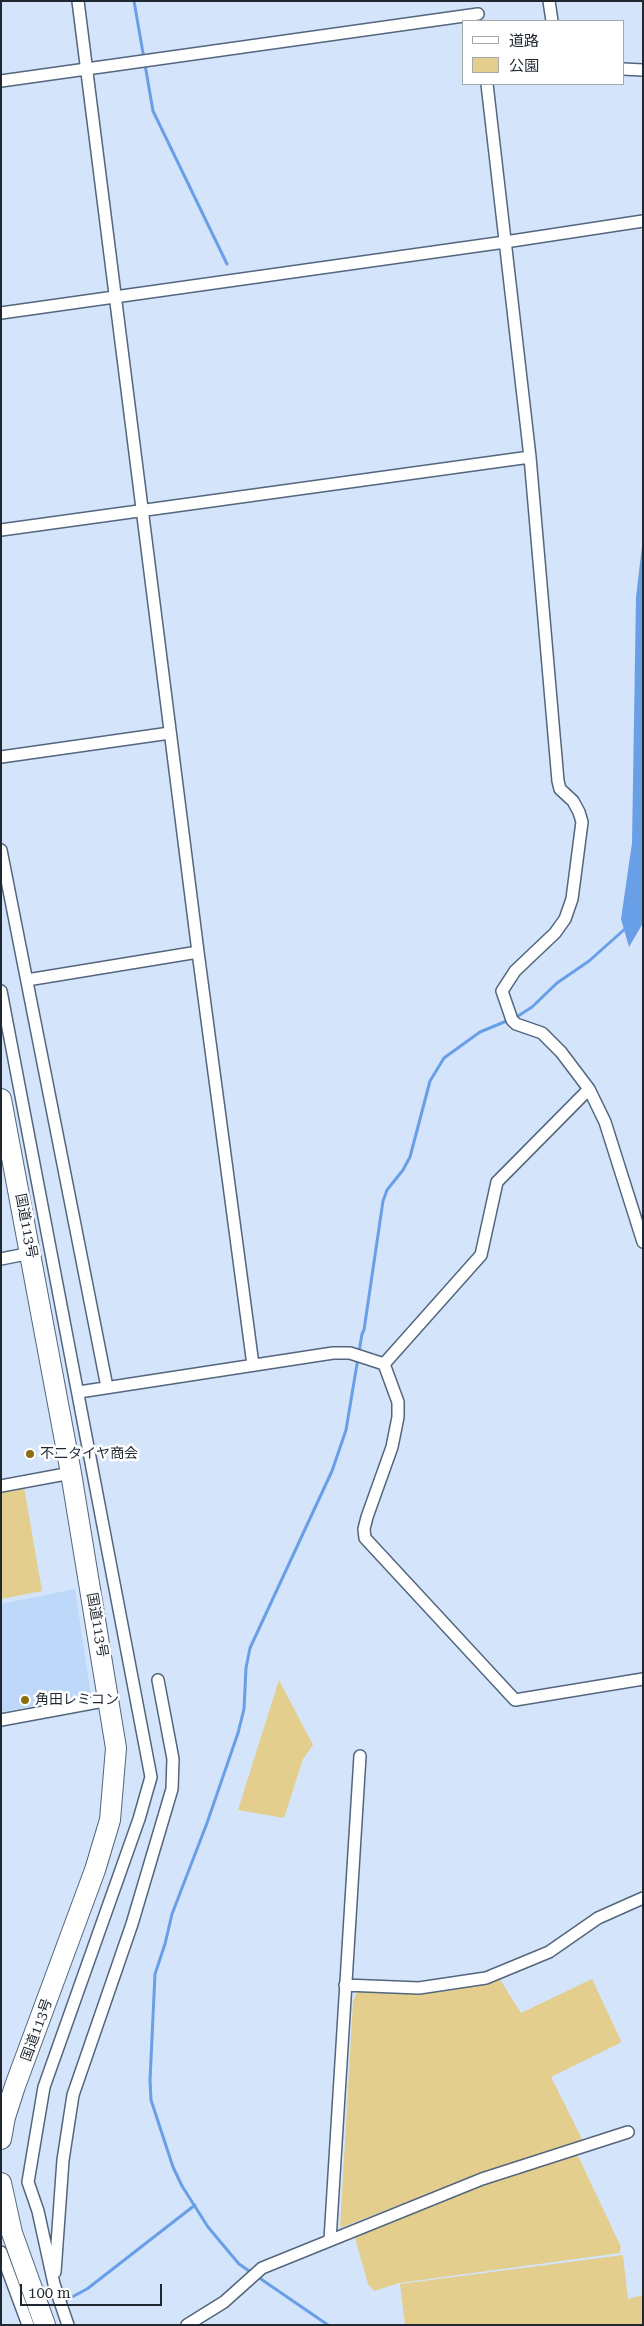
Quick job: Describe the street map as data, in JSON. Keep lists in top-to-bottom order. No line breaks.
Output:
{"streets":{"highway":["国道113号"]},"places":["不二タイヤ商会","角田レミコン"],"legend":["道路","公園"],"scale_bar":"100 m"}
